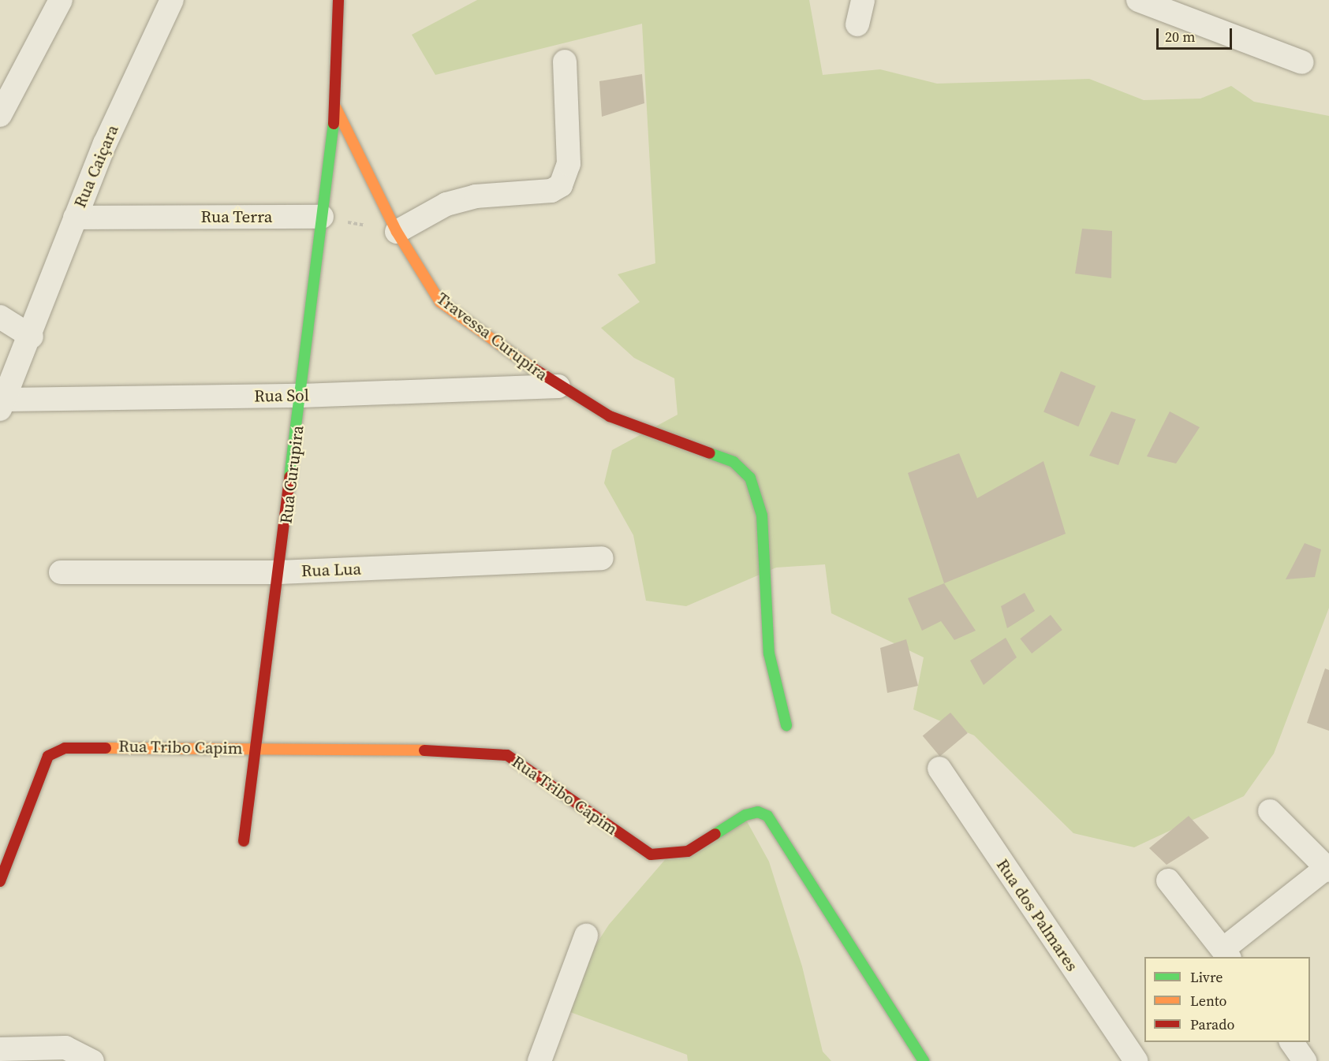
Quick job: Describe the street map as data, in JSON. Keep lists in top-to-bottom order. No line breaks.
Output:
{"streets":{"street":["Rua Caiçara","Rua Terra","Travessa Curupira","Rua Sol","Rua Curupira","Rua Lua","Rua Tribo Capim","Rua dos Palmares"]},"crossings":[["Rua Caiçara","Rua Terra"],["Rua Caiçara","Rua Sol"],["Rua Terra","Rua Curupira"],["Travessa Curupira","Rua Sol"],["Travessa Curupira","Rua Curupira"],["Rua Sol","Rua Curupira"],["Rua Curupira","Rua Lua"],["Rua Curupira","Rua Tribo Capim"]],"legend":["Livre","Lento","Parado"],"scale_bar":"20 m"}
